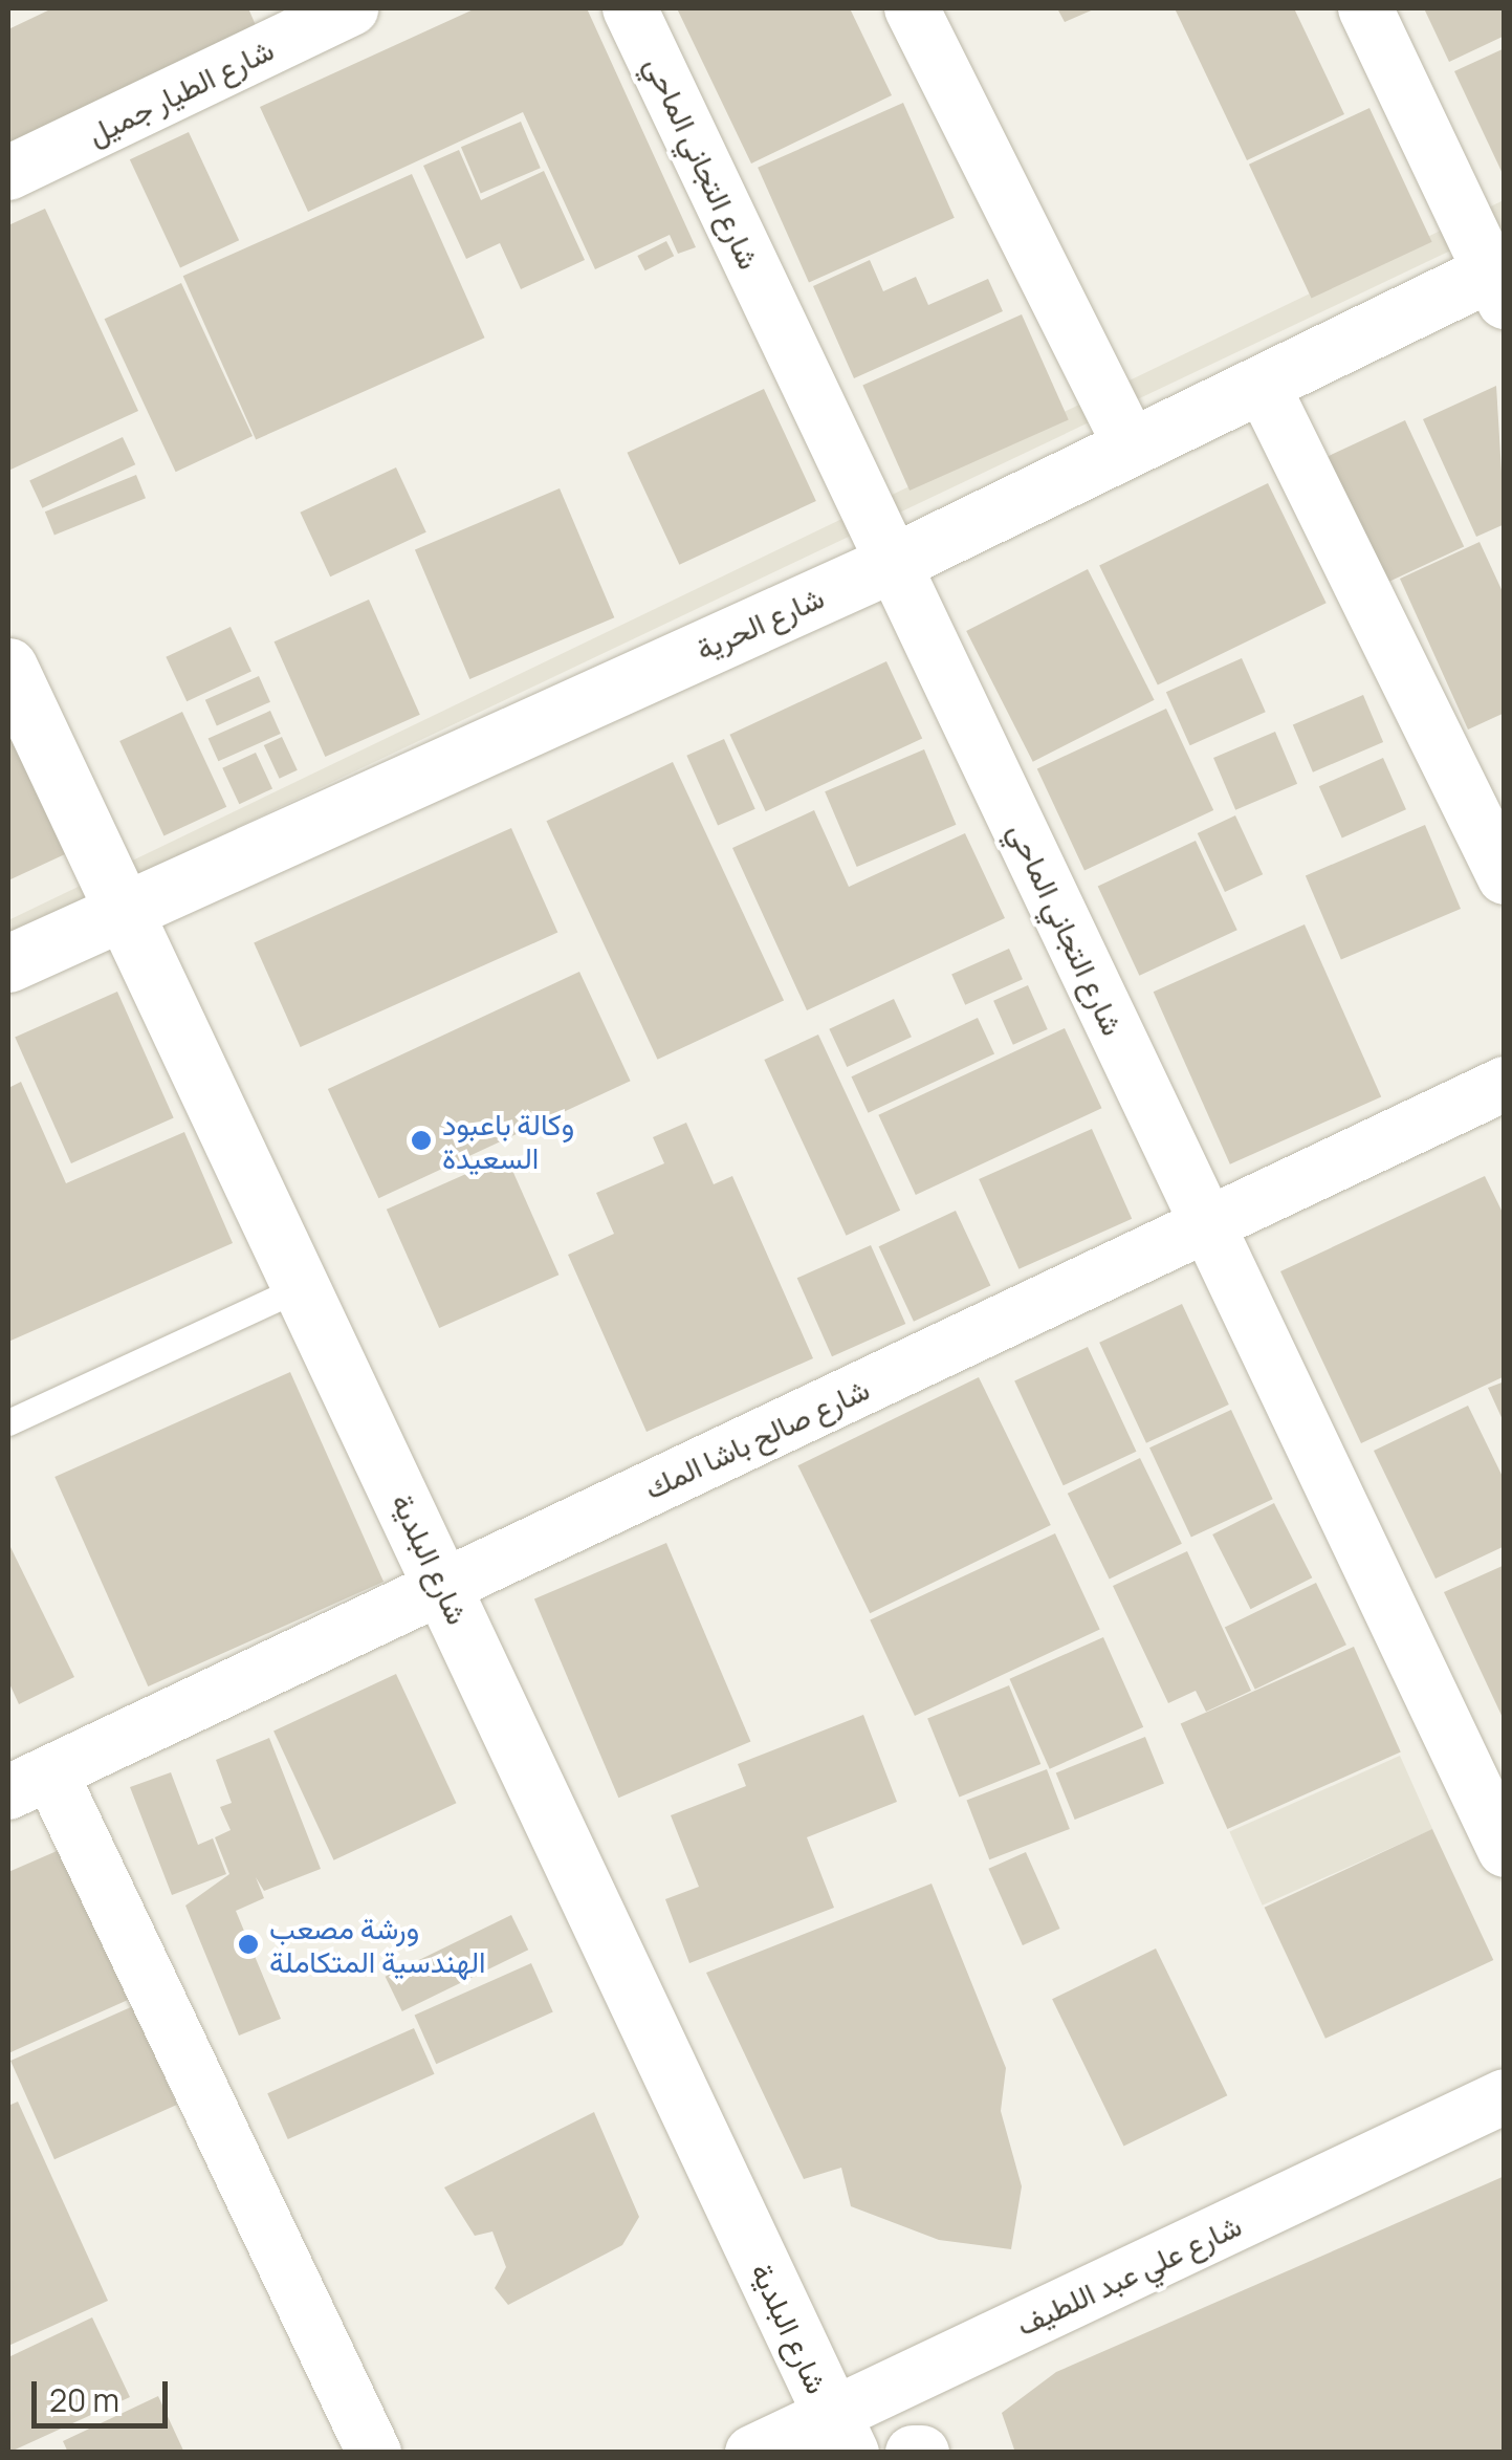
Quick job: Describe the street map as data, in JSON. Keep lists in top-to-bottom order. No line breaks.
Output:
{"streets":{"street":["شارع الطيار جميل","شارع التجاني الماحي","شارع الحرية","شارع صالح باشا المك","شارع البلدية","شارع علي عبد اللطيف"]},"crossings":[["شارع التجاني الماحي","شارع الحرية"],["شارع التجاني الماحي","شارع صالح باشا المك"],["شارع الحرية","شارع البلدية"],["شارع صالح باشا المك","شارع البلدية"],["شارع البلدية","شارع علي عبد اللطيف"]],"places":["وكالة باعبود السعيدة","ورشة مصعب الهندسية المتكاملة"],"scale_bar":"20 m"}
